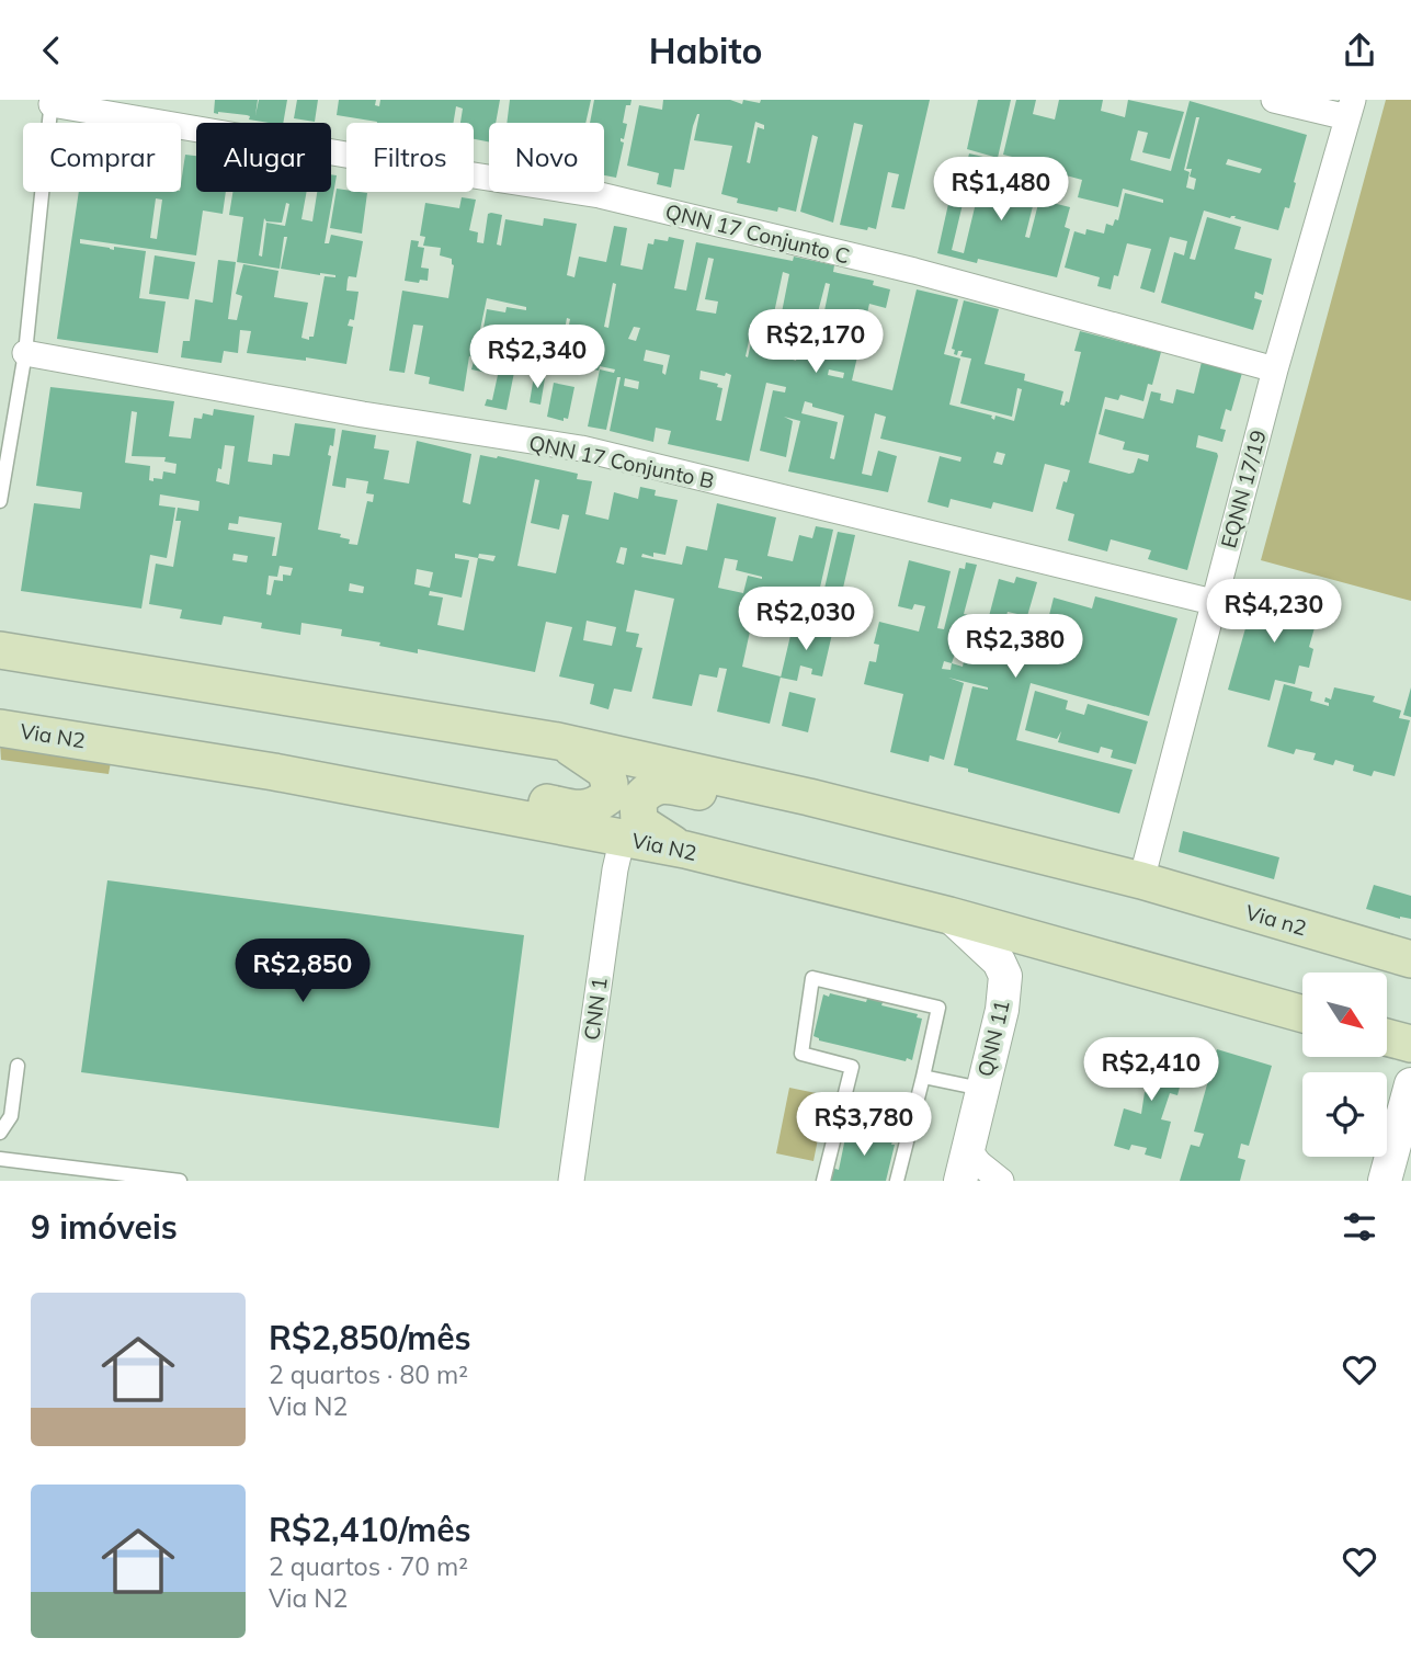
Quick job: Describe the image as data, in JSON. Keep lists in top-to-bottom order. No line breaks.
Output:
{"streets":{"main road":["Via N2","Via n2"],"street":["QNN 17 Conjunto C","QNN 17 Conjunto B","EQNN 17/19","CNN 1","QNN 11"]},"crossings":[["QNN 17 Conjunto C","EQNN 17/19"],["QNN 17 Conjunto B","EQNN 17/19"],["EQNN 17/19","Via n2"],["Via N2","CNN 1"],["Via N2","QNN 11"]],"north":"bottom right","page":{"header":"Habito","chip":["Comprar","Alugar","Filtros","Novo"],"price":["R$1,480","R$2,170","R$2,340","R$4,230","R$2,030","R$2,380","R$2,850","R$2,410","R$3,780"],"heading":"9 imóveis","list":[{"name":"R$2,850/mês","note":"2 quartos · 80 m² · Via N2"},{"name":"R$2,410/mês","note":"2 quartos · 70 m² · Via N2"}]}}
